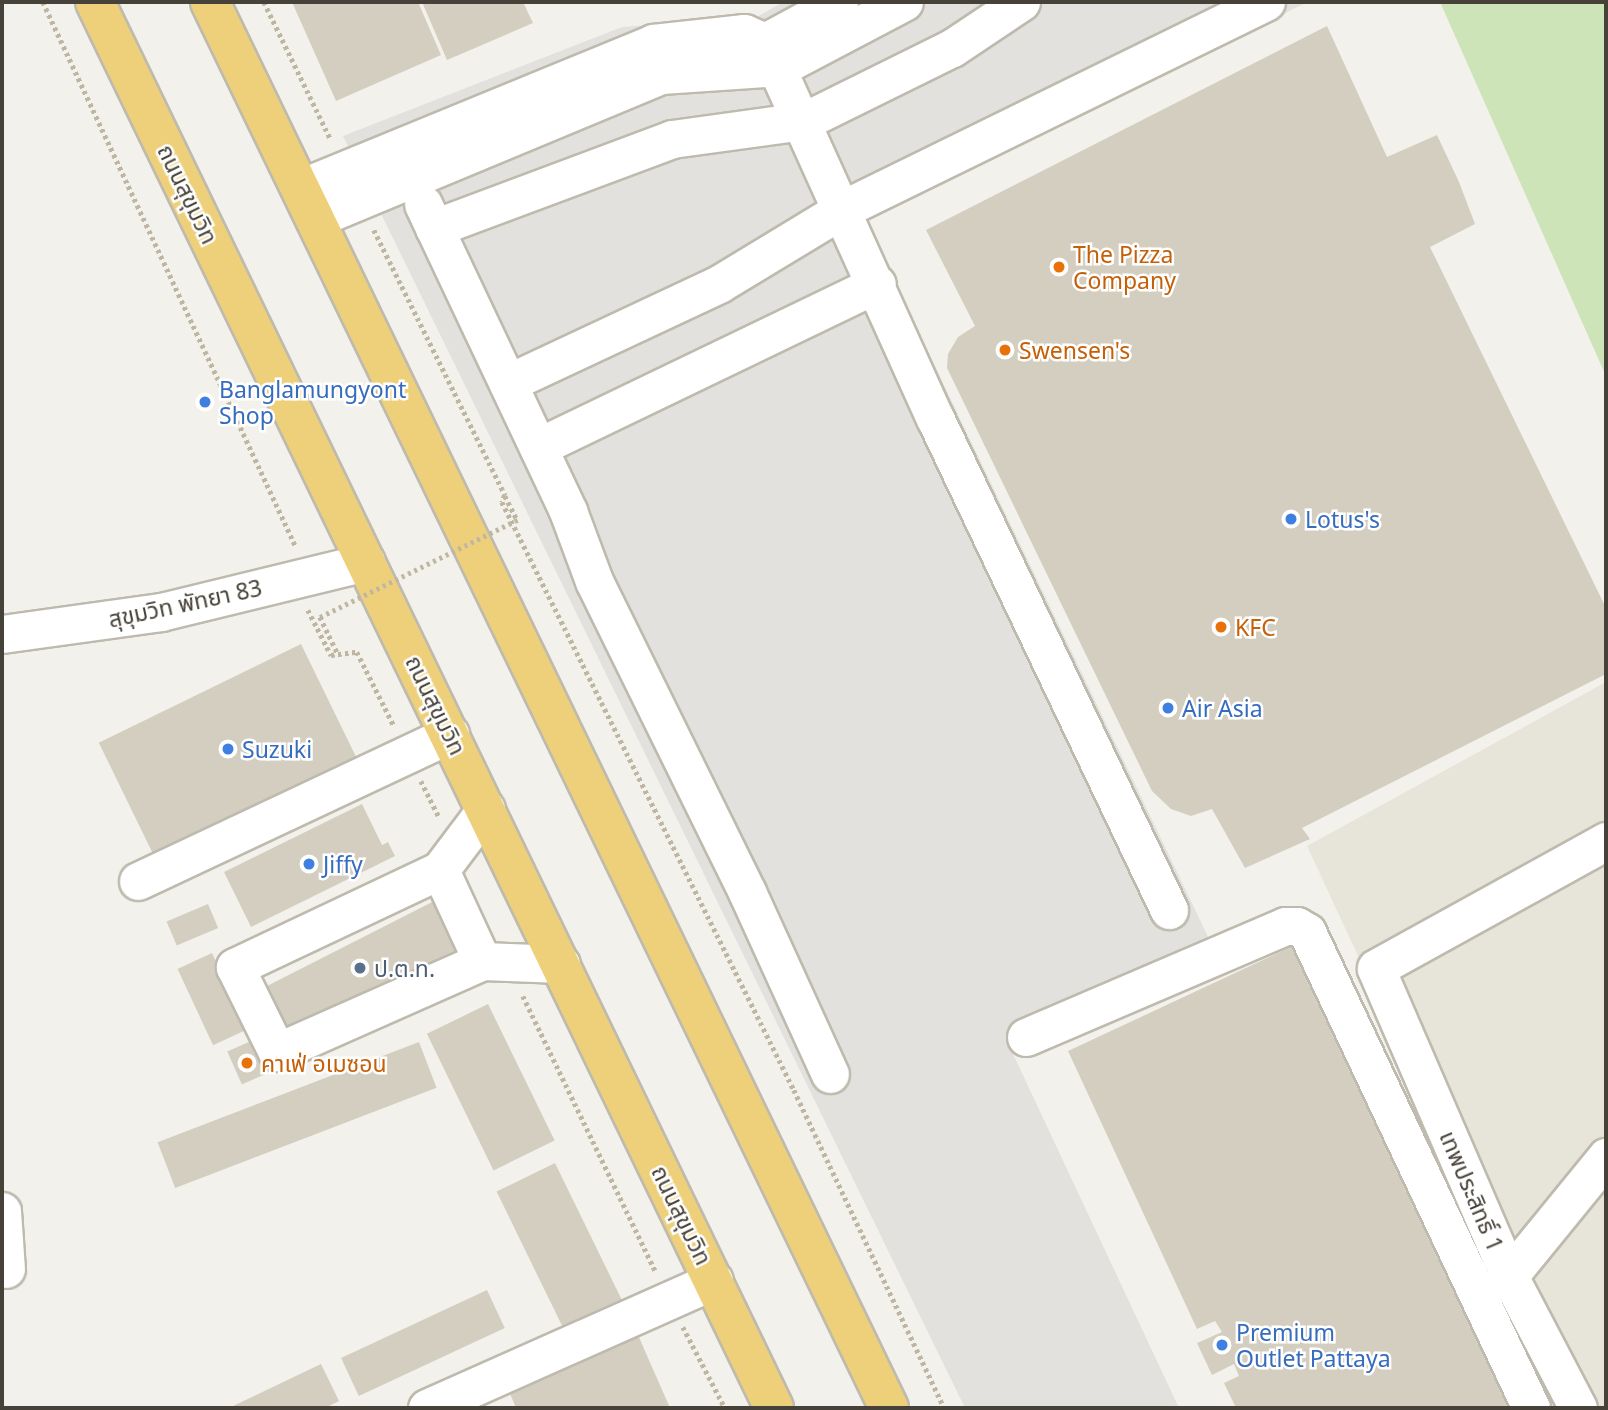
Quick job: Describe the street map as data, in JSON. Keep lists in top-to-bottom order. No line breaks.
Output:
{"streets":{"highway":["ถนนสุขุมวิท"],"street":["สุขุมวิท พัทยา 83","เทพประสิทธิ์ 1"]},"crossings":[["ถนนสุขุมวิท","สุขุมวิท พัทยา 83"]],"places":["The Pizza Company","Swensen's","Banglamungyont Shop","Lotus's","KFC","Air Asia","Suzuki","Jiffy","ป.ต.ท.","คาเฟ่ อเมซอน","Premium Outlet Pattaya"]}
